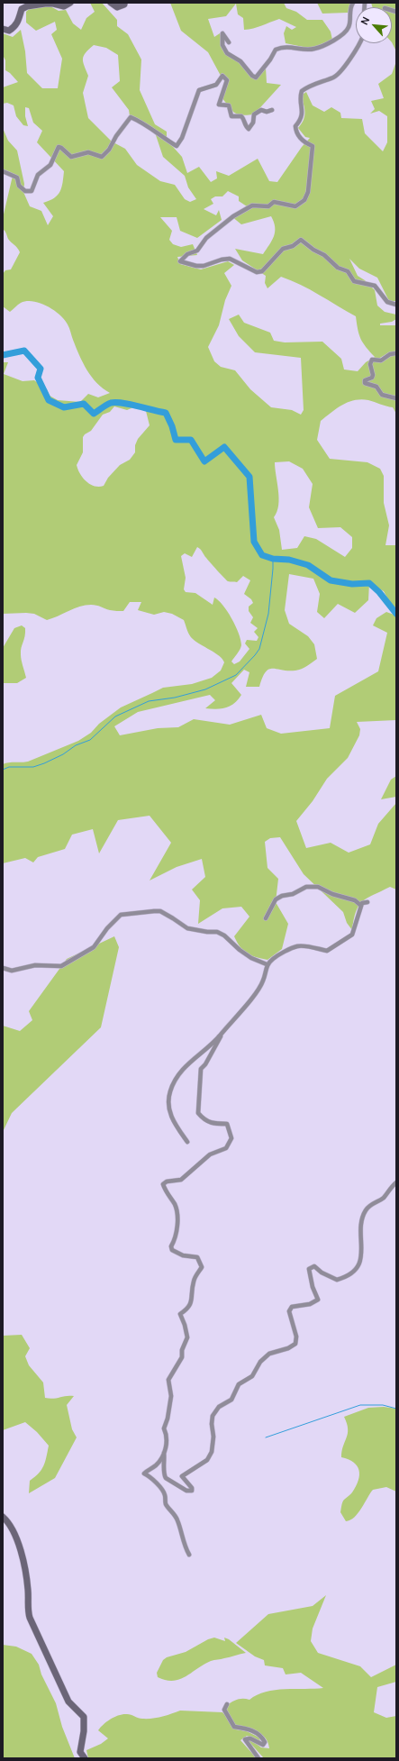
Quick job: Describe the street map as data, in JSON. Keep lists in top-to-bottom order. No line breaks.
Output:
{"north":"top left"}
